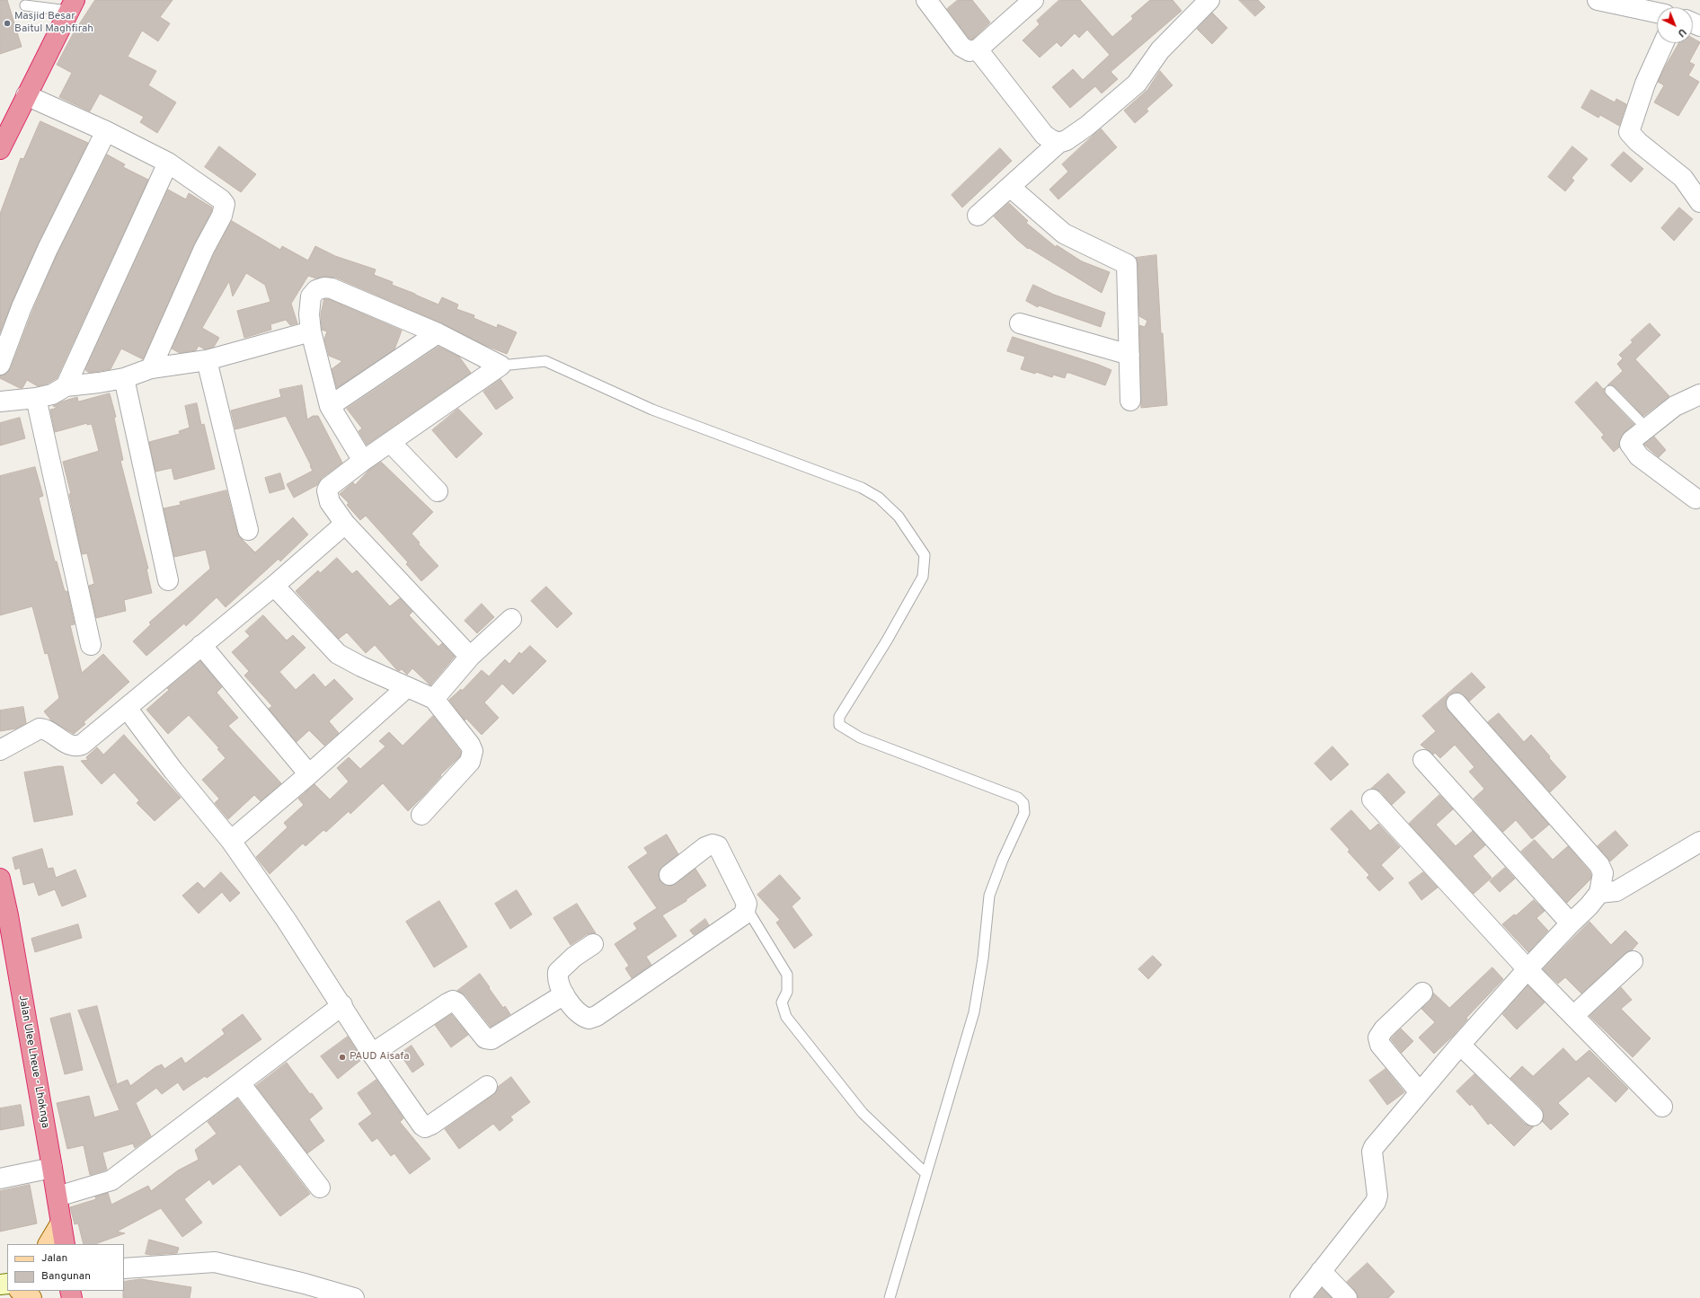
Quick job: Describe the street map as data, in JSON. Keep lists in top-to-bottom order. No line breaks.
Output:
{"streets":{"highway":["Jalan Ulee Lheue - Lhoknga"]},"places":["Masjid Besar Baitul Maghfirah","PAUD Aisafa"],"legend":["Jalan","Bangunan"],"north":"bottom right"}
